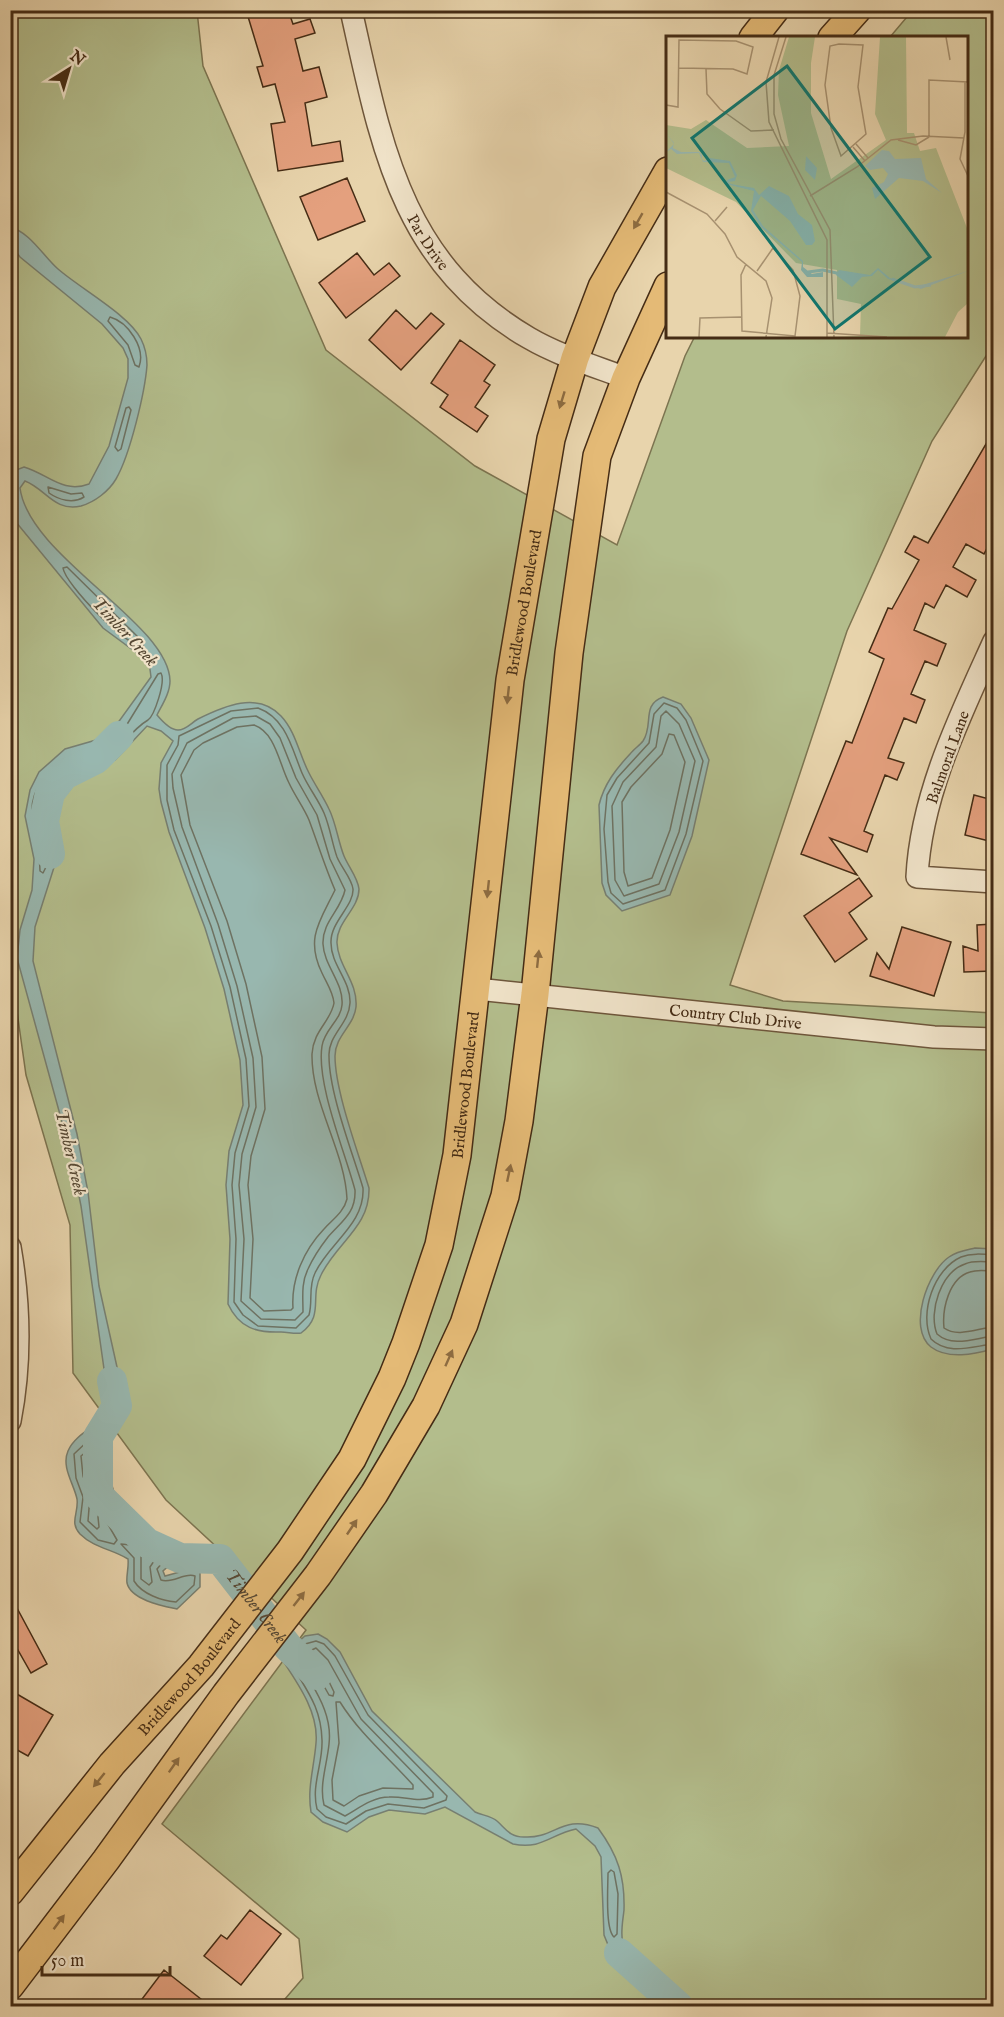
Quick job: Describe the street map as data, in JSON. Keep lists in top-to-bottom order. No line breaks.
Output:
{"streets":{"main road":["Bridlewood Boulevard"],"street":["Par Drive","Balmoral Lane","Country Club Drive"]},"crossings":[["Par Drive","Bridlewood Boulevard"],["Bridlewood Boulevard","Country Club Drive"]],"water":["Timber Creek"],"scale_bar":"50 m","north":"top right"}
